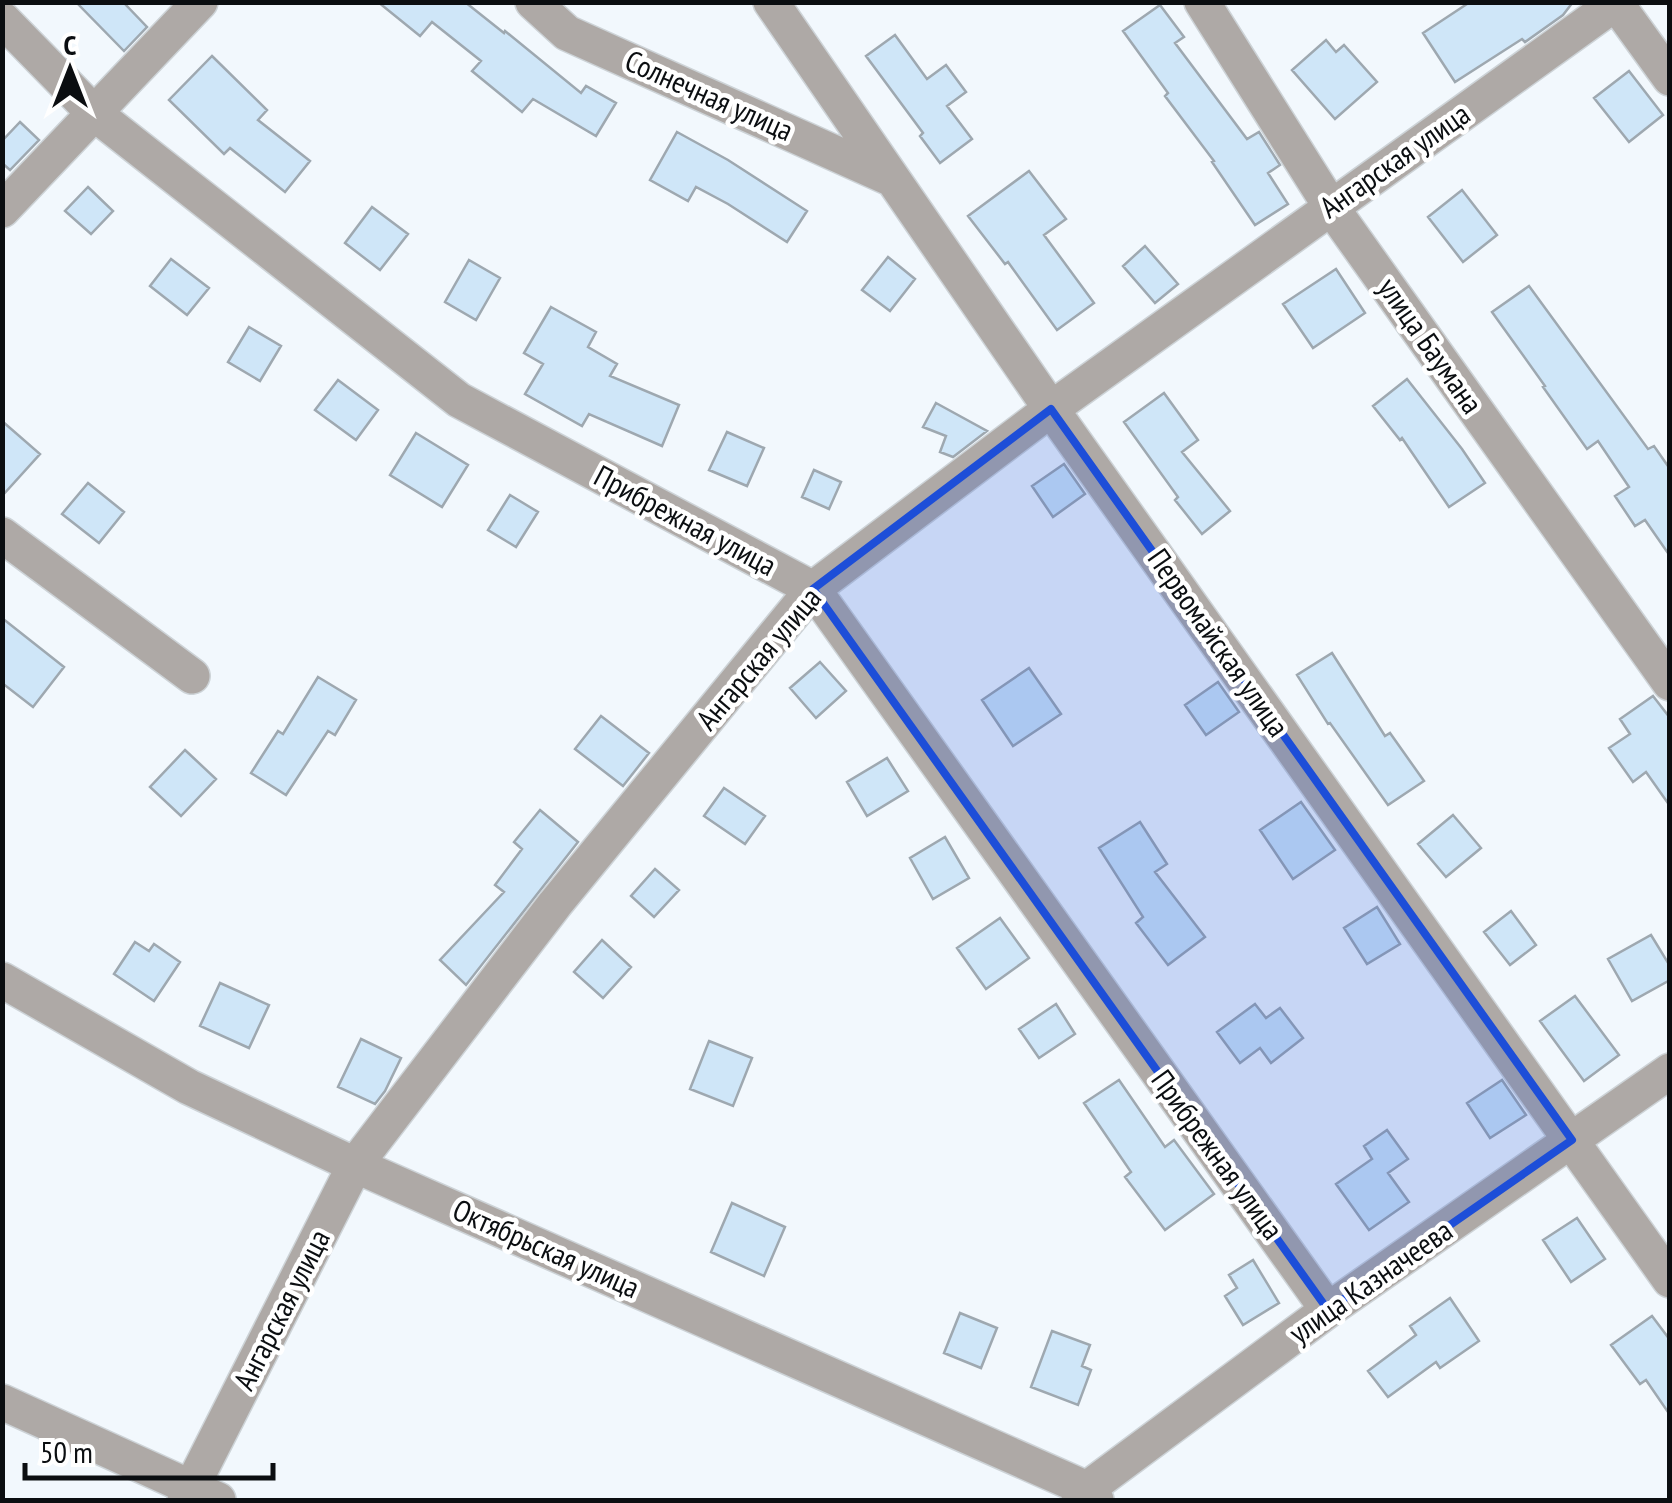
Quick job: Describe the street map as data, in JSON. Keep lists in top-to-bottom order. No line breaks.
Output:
{"streets":{"street":["Солнечная улица","Ангарская улица","улица Баумана","Прибрежная улица","Первомайская улица","Октябрьская улица","улица Казначеева"]},"crossings":[["Солнечная улица","Первомайская улица"],["Ангарская улица","улица Баумана"],["Ангарская улица","Прибрежная улица"],["Ангарская улица","Первомайская улица"],["Ангарская улица","Октябрьская улица"],["Прибрежная улица","улица Казначеева"],["Первомайская улица","улица Казначеева"],["Октябрьская улица","улица Казначеева"]],"scale_bar":"50 m","north":"top"}
